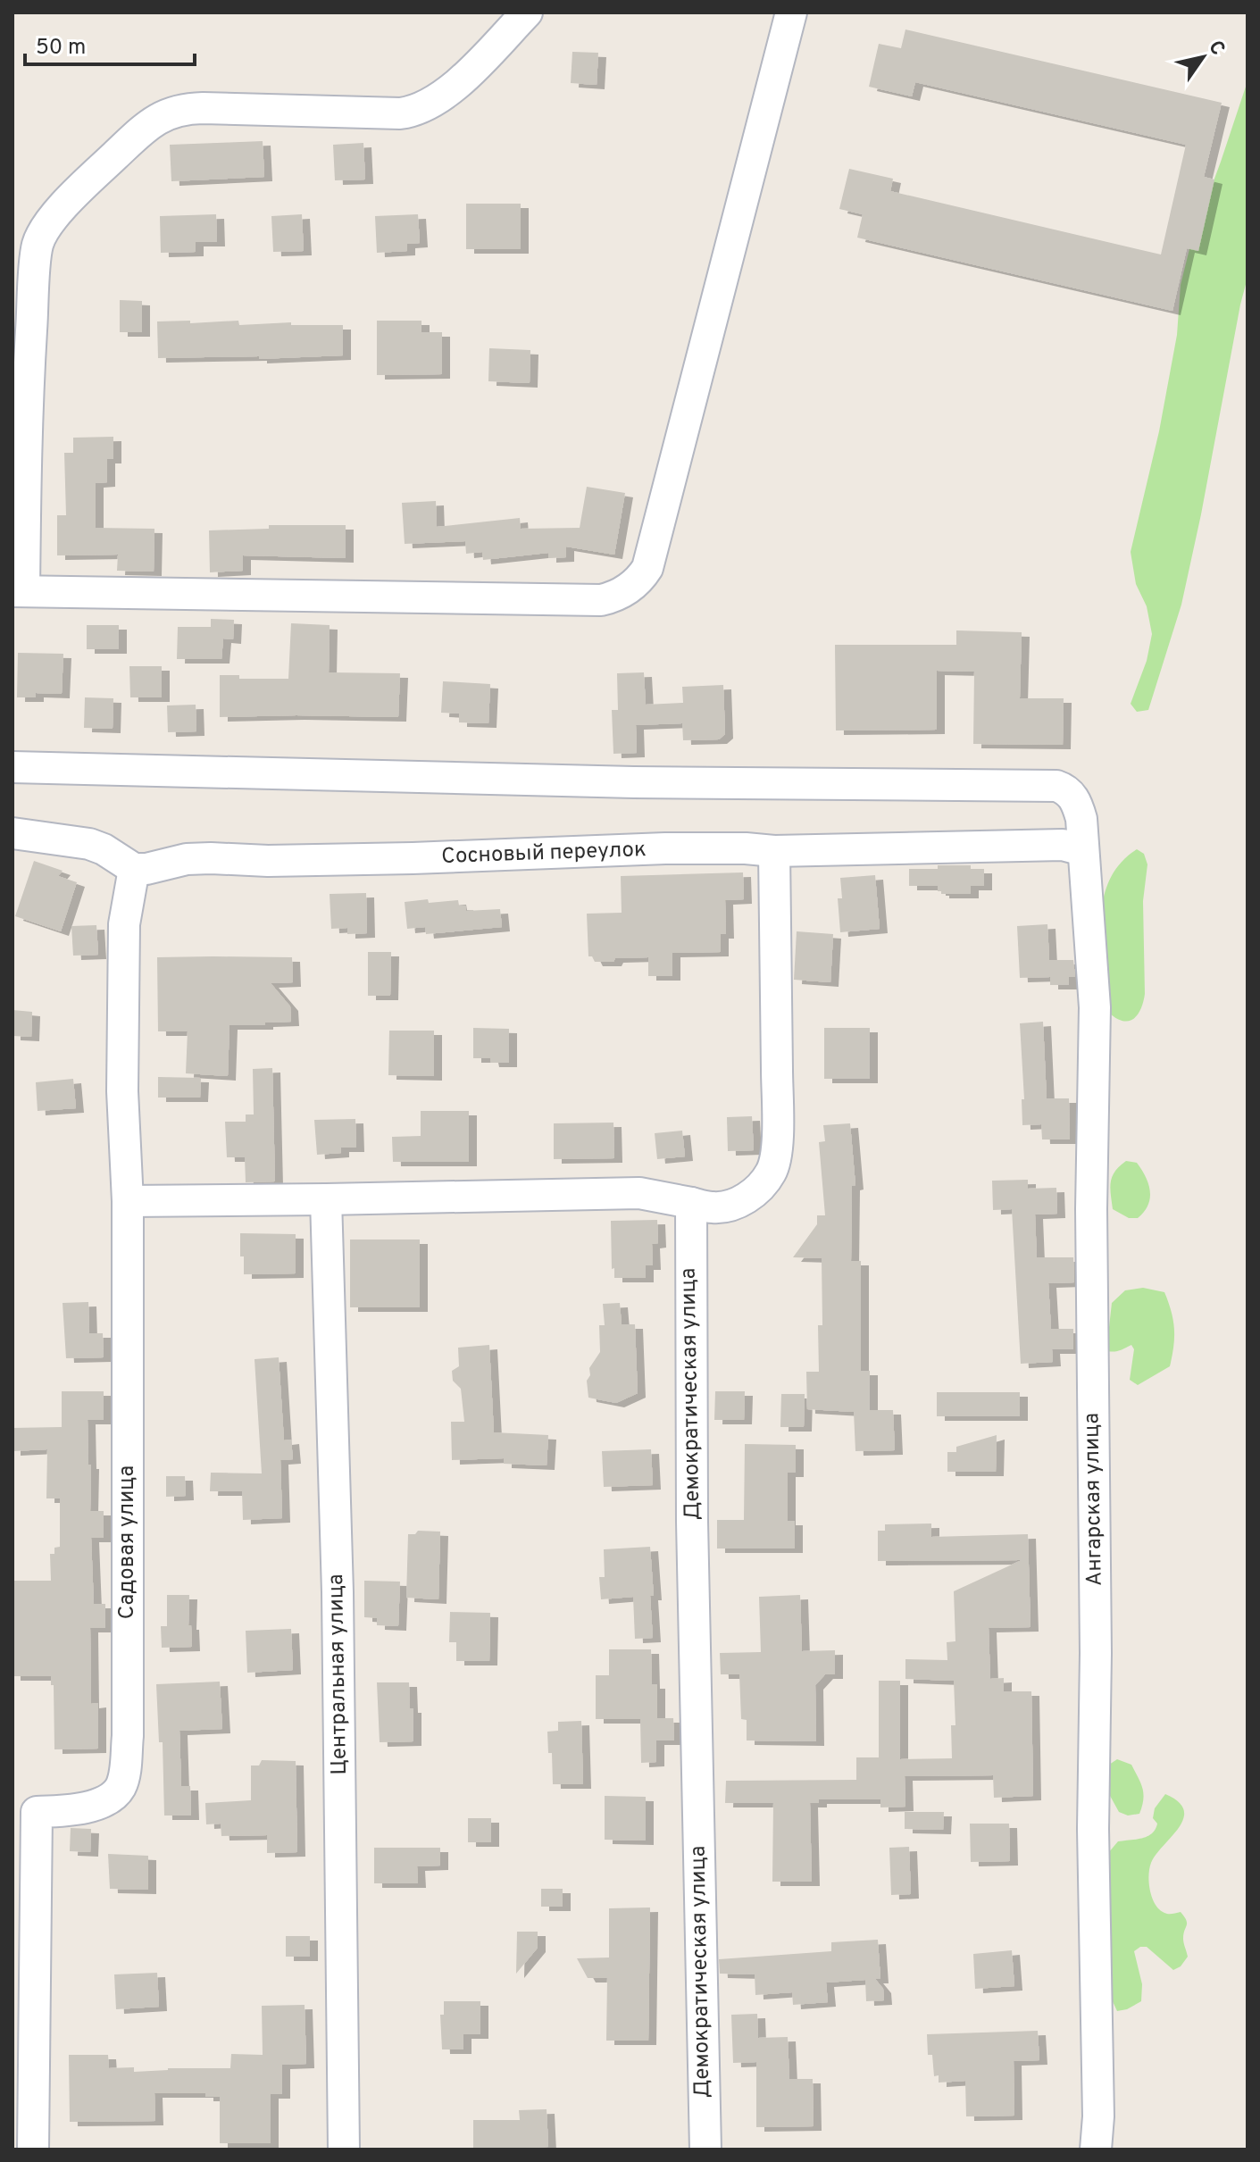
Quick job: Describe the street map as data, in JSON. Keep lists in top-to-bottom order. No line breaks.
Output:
{"streets":{"street":["Сосновый переулок","Демократическая улица","Ангарская улица","Садовая улица","Центральная улица"]},"crossings":[["Сосновый переулок","Ангарская улица"],["Сосновый переулок","Садовая улица"]],"scale_bar":"50 m","north":"top right"}
